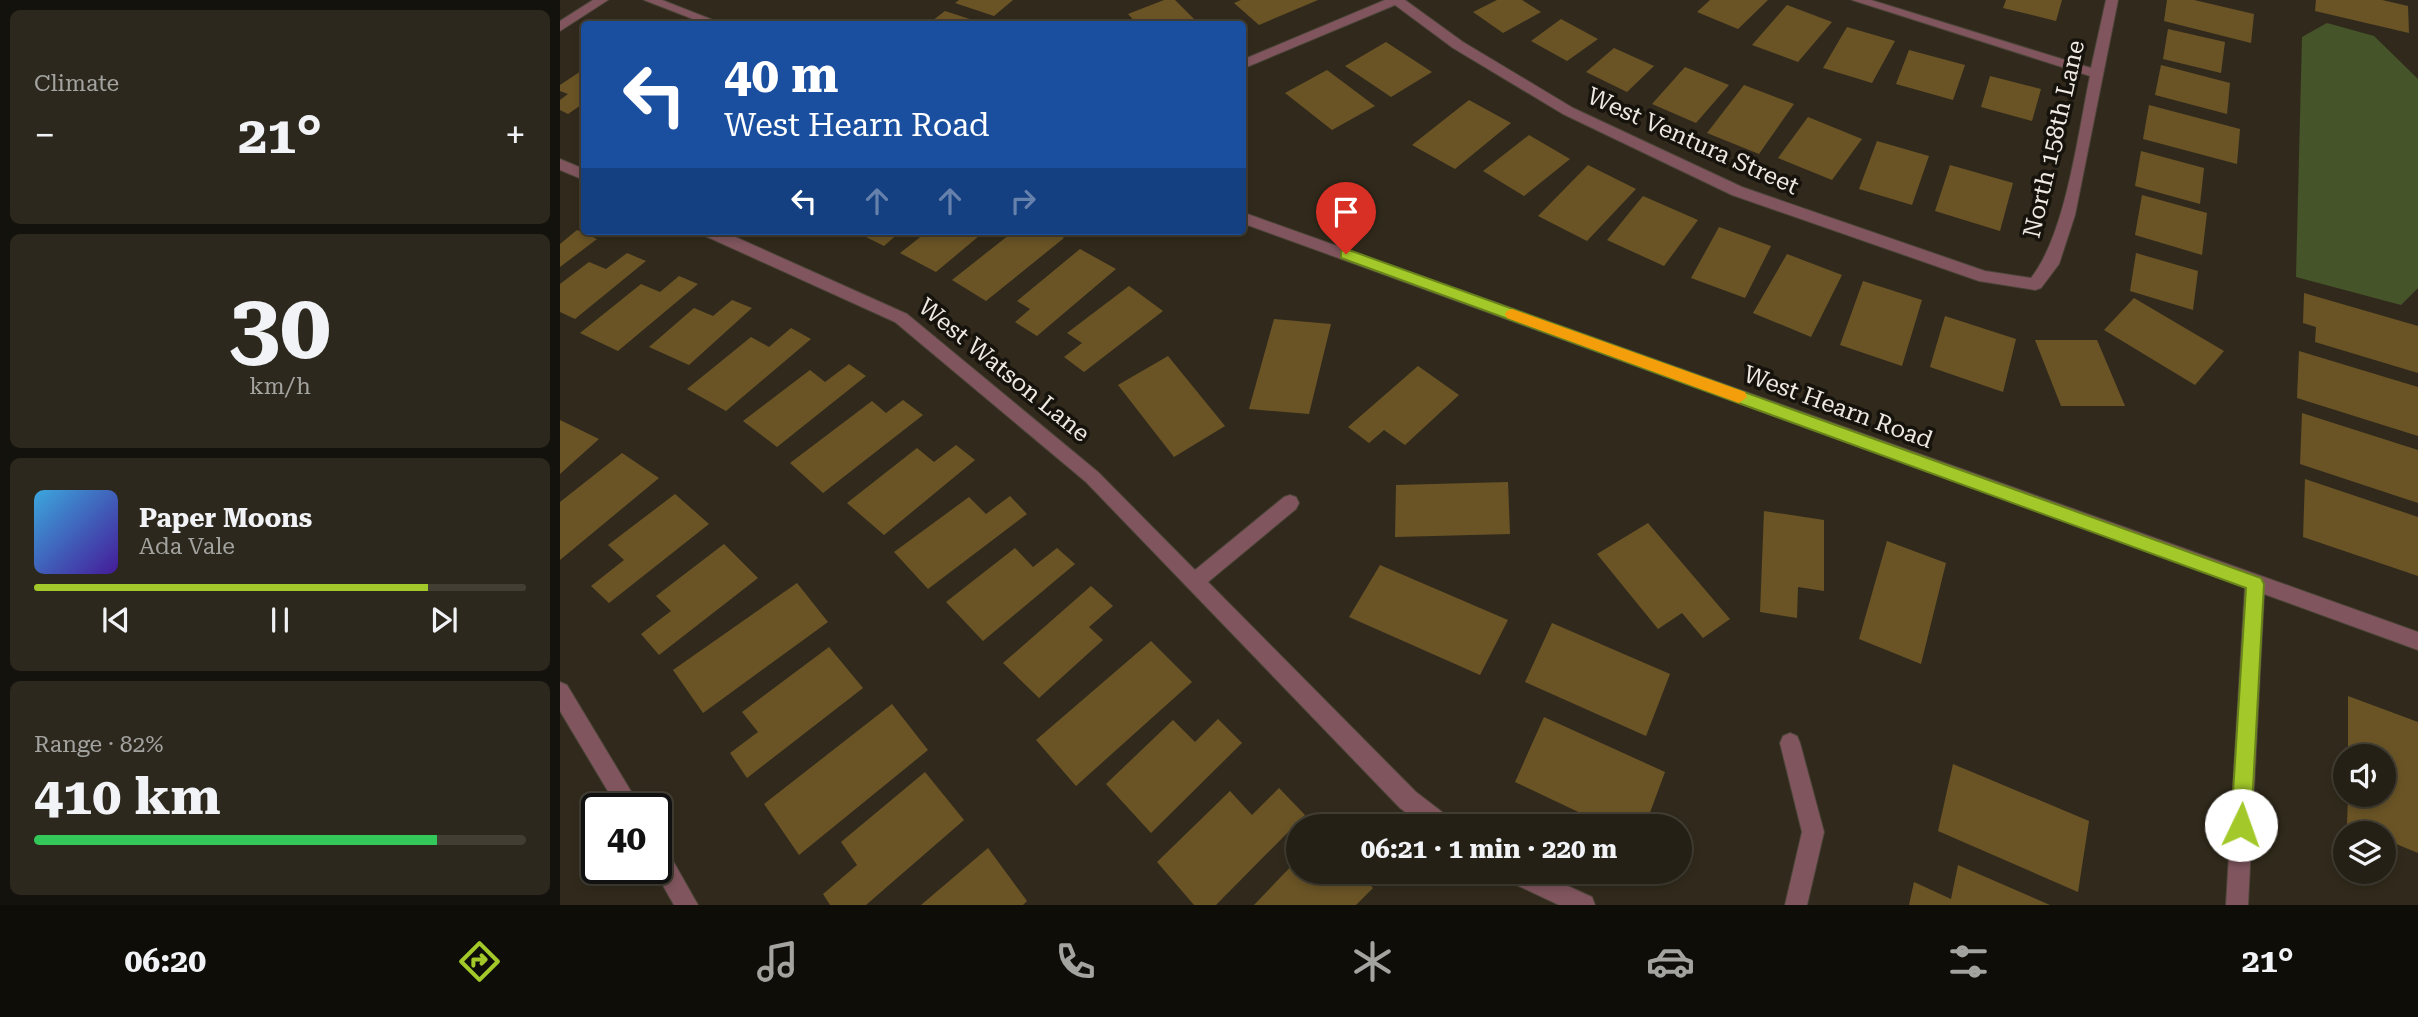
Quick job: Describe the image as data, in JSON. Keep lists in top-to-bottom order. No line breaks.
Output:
{"streets":{"street":["North 158th Lane","West Ventura Street","West Watson Lane","West Hearn Road"]},"crossings":[["North 158th Lane","West Ventura Street"]],"page":{"tile":["Climate",["30","km/h"],["Range · 82%","410 km"]],"turn":["40 m","West Hearn Road"],"heat":["−","21°","+"],"song":["Paper Moons","Ada Vale"],"limit":"40","trip":"06:21 · 1 min · 220 m","tabs":["06:20","21°"]}}
